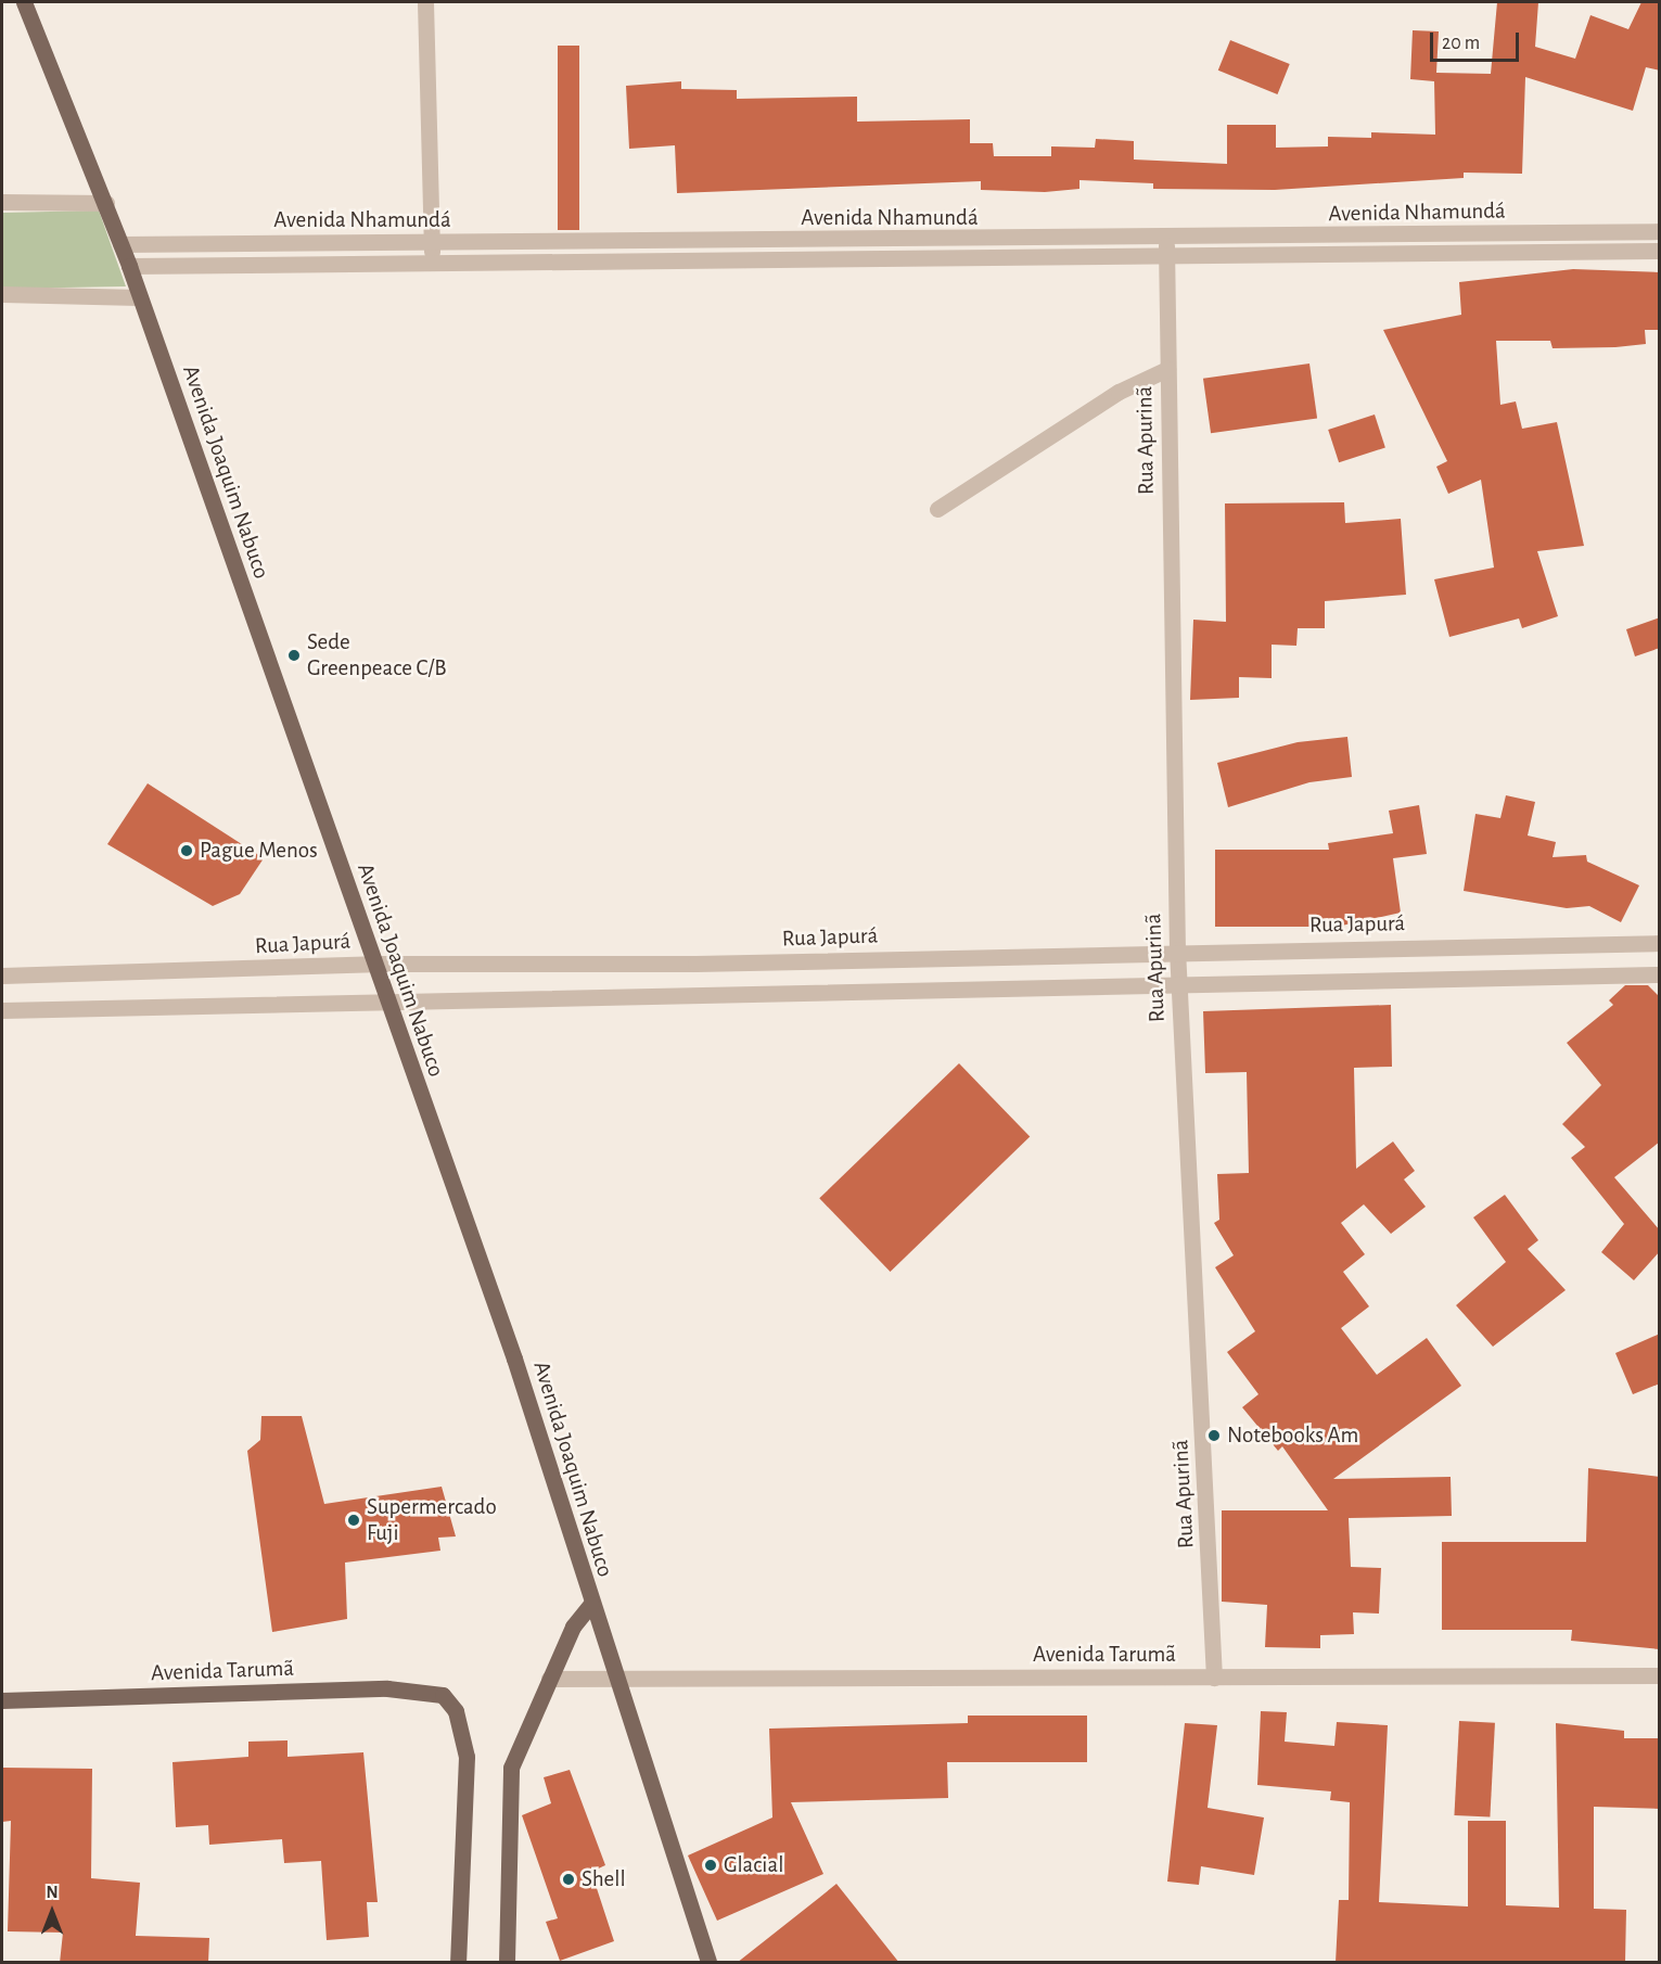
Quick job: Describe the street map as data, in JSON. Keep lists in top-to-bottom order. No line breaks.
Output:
{"streets":{"main road":["Avenida Joaquim Nabuco","Avenida Tarumã"],"street":["Avenida Nhamundá","Rua Apurinã","Rua Japurá"]},"crossings":[["Avenida Nhamundá","Rua Apurinã"],["Avenida Nhamundá","Avenida Joaquim Nabuco"],["Rua Apurinã","Rua Japurá"],["Rua Apurinã","Avenida Tarumã"],["Avenida Joaquim Nabuco","Rua Japurá"],["Avenida Joaquim Nabuco","Avenida Tarumã"]],"places":["Sede Greenpeace C/B","Pague Menos","Notebooks Am","Supermercado Fuji","Glacial","Shell"],"scale_bar":"20 m","north":"top"}
